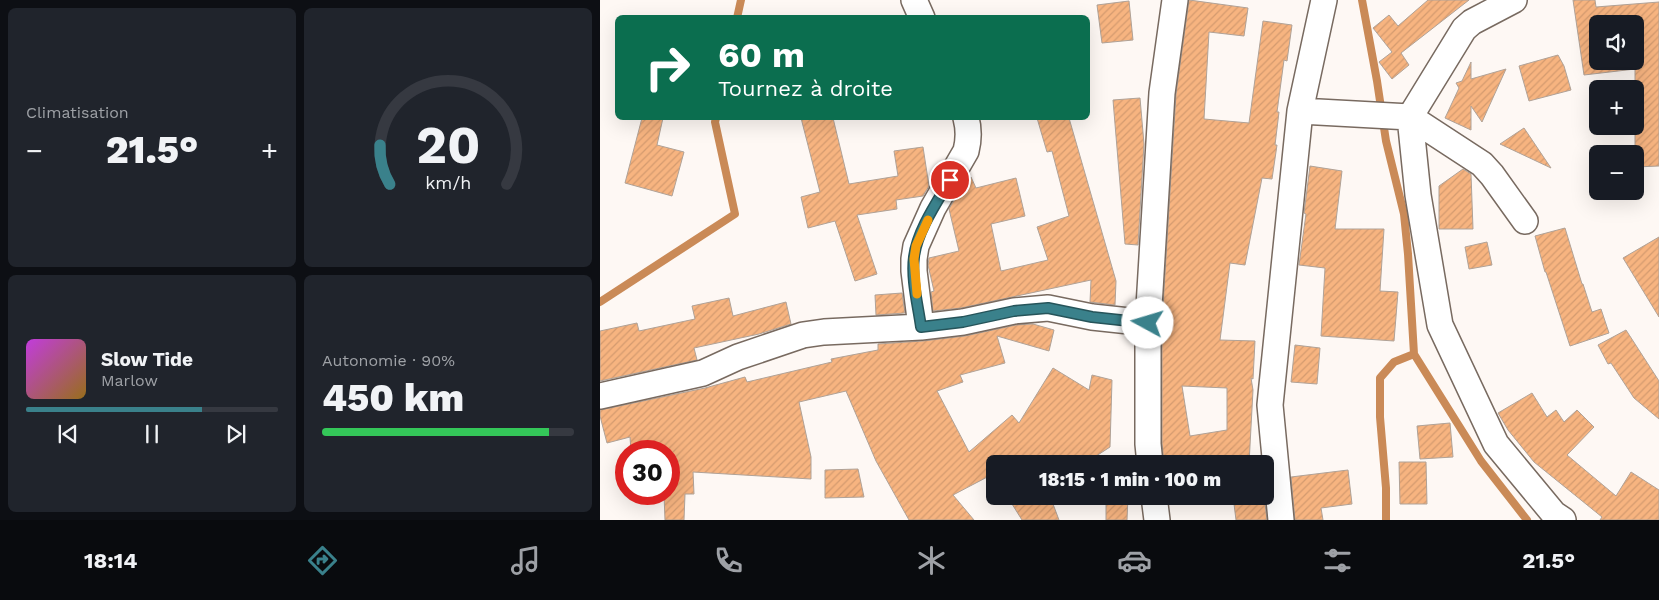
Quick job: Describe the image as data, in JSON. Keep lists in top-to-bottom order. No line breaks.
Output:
{"page":{"tile":["Climatisation",["Autonomie · 90%","450 km"]],"map_buttons":["+","−"],"turn":["60 m","Tournez à droite"],"heat":["−","21.5°","+"],"song":["Slow Tide","Marlow"],"limit":"30","trip":"18:15 · 1 min · 100 m","tabs":["18:14","21.5°"],"gauge":["20","km/h"]}}
